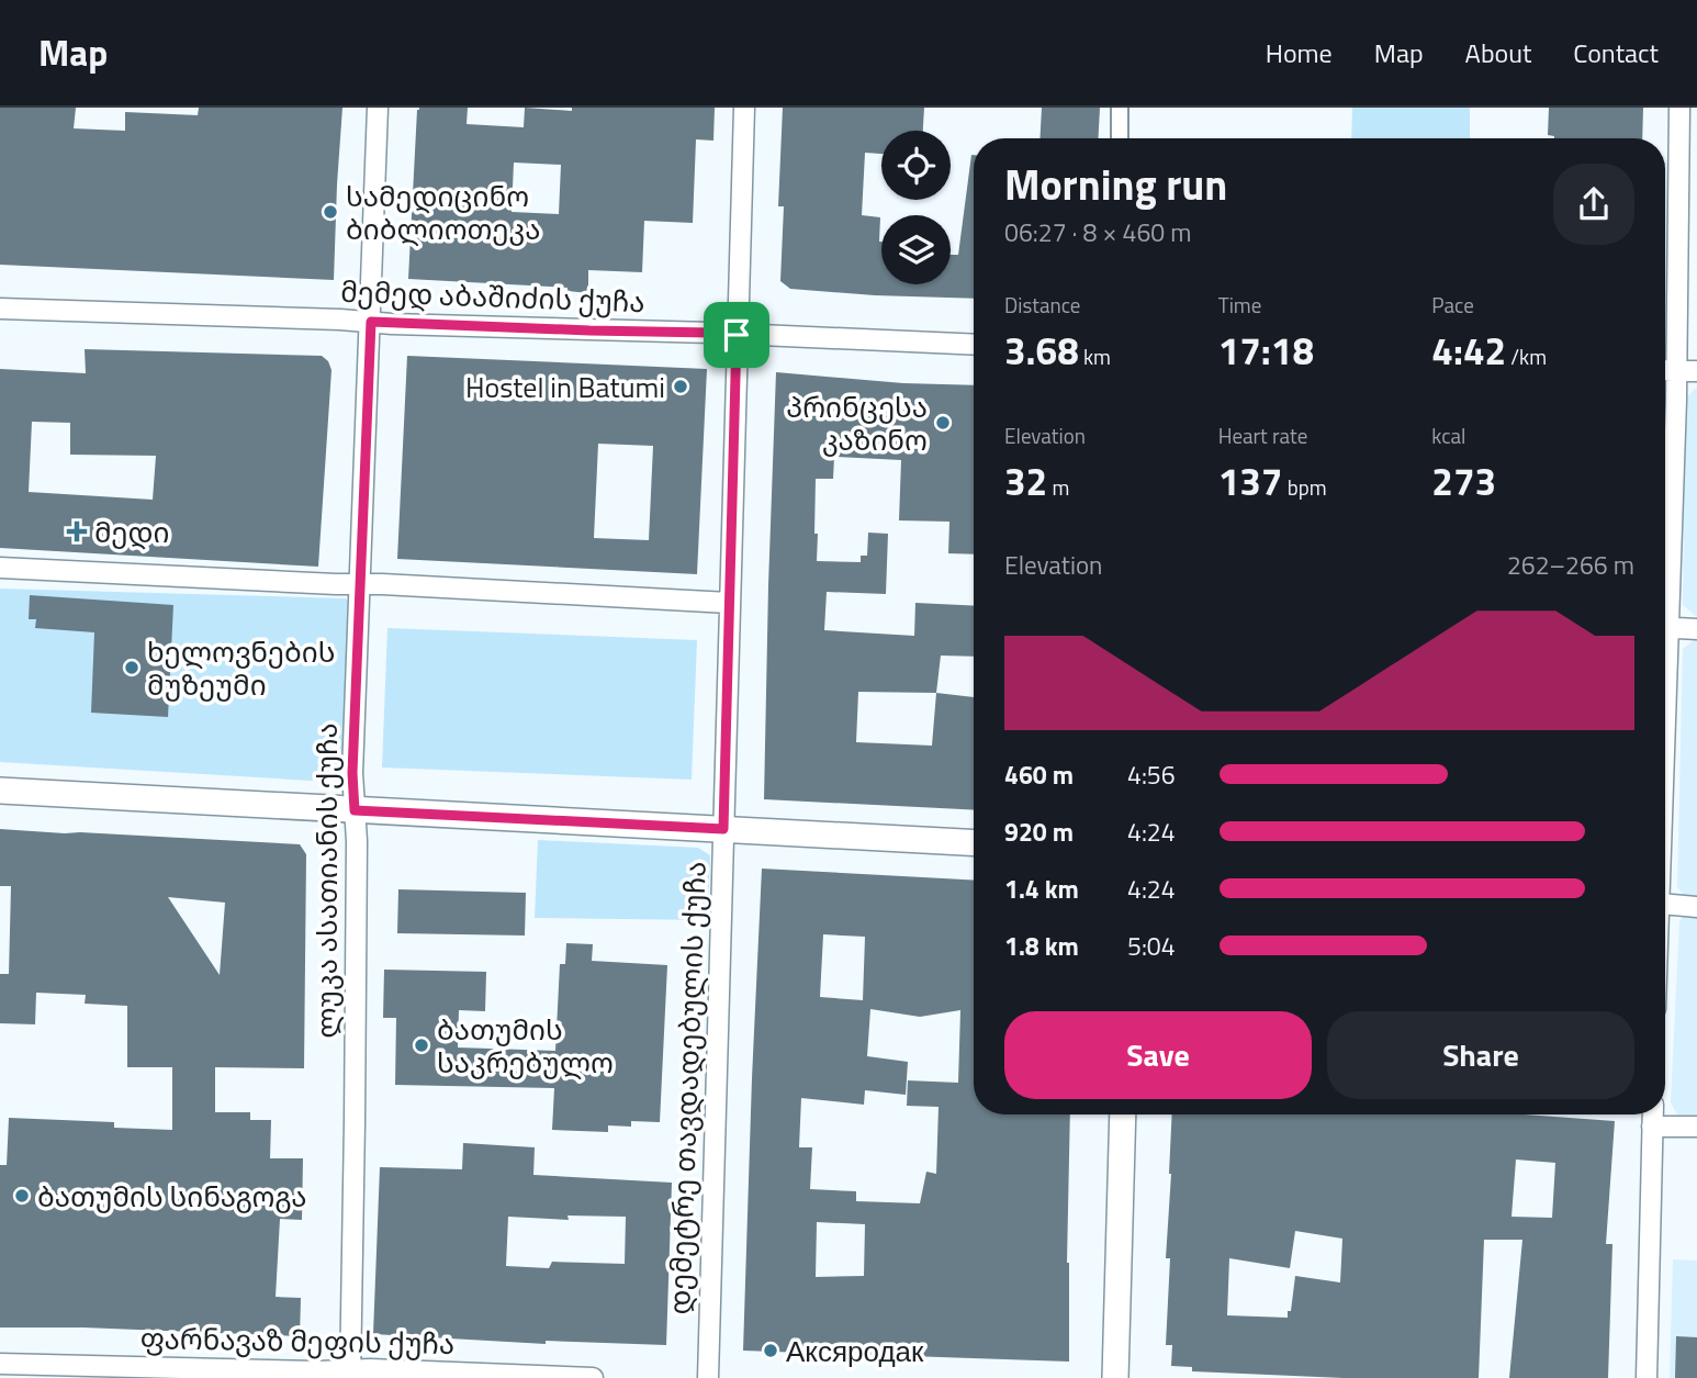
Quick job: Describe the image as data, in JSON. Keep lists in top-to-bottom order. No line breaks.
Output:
{"streets":{"street":["მემედ აბაშიძის ქუჩა","ლუკა ასათიანის ქუჩა","დემეტრე თავდადებულის ქუჩა","ფარნავაზ მეფის ქუჩა"]},"crossings":[["მემედ აბაშიძის ქუჩა","ლუკა ასათიანის ქუჩა"],["მემედ აბაშიძის ქუჩა","დემეტრე თავდადებულის ქუჩა"],["ლუკა ასათიანის ქუჩა","ფარნავაზ მეფის ქუჩა"]],"places":{"other":["სამედიცინო ბიბლიოთეკა","Hostel in Batumi","პრინცესა კაზინო","ხელოვნების მუზეუმი","ბათუმის საკრებულო","ბათუმის სინაგოგა","Аксяродак"],"health":["მედი"]},"page":{"header":"Map","nav":["Home","Map","About","Contact"],"heading":["Morning run","06:27 · 8 × 460 m"],"stats":[["Distance","3.68 km"],["Time","17:18"],["Pace","4:42 /km"],["Elevation","32 m"],["Heart rate","137 bpm"],["kcal","273"]],"chart":["Elevation","262–266 m"],"list":[{"name":"460 m","note":"4:56"},{"name":"920 m","note":"4:24"},{"name":"1.4 km","note":"4:24"},{"name":"1.8 km","note":"5:04"}],"buttons":["Save","Share"]}}
